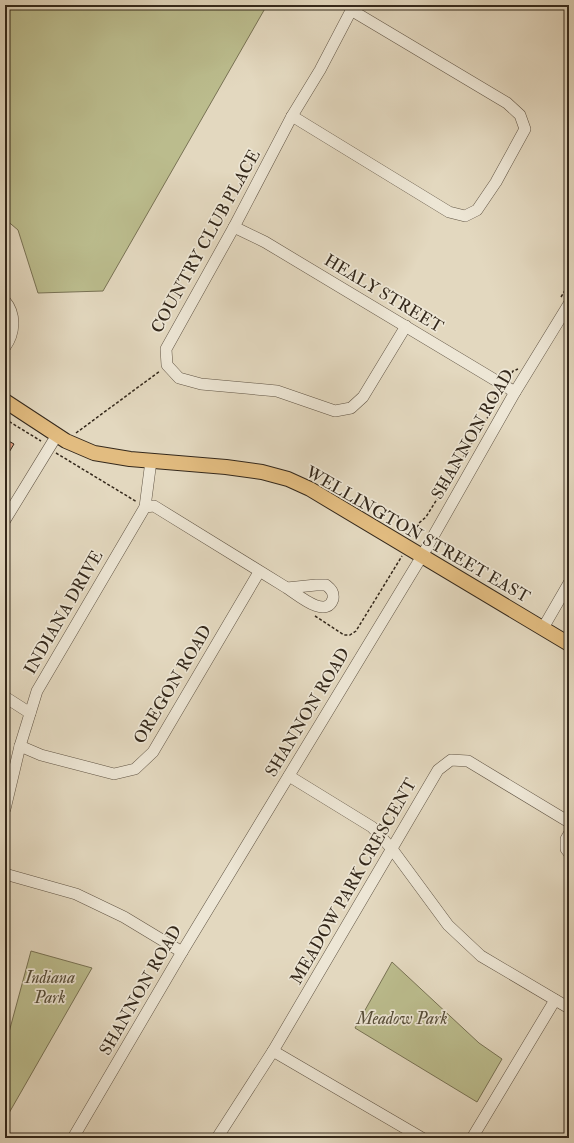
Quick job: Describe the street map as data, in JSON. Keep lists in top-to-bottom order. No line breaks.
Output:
{"streets":{"main road":["WELLINGTON STREET EAST"],"street":["COUNTRY CLUB PLACE","HEALY STREET","SHANNON ROAD","INDIANA DRIVE","OREGON ROAD","MEADOW PARK CRESCENT"]},"crossings":[["COUNTRY CLUB PLACE","HEALY STREET"],["HEALY STREET","SHANNON ROAD"],["SHANNON ROAD","WELLINGTON STREET EAST"],["INDIANA DRIVE","OREGON ROAD"]],"parks":["Indiana Park","Meadow Park"]}
